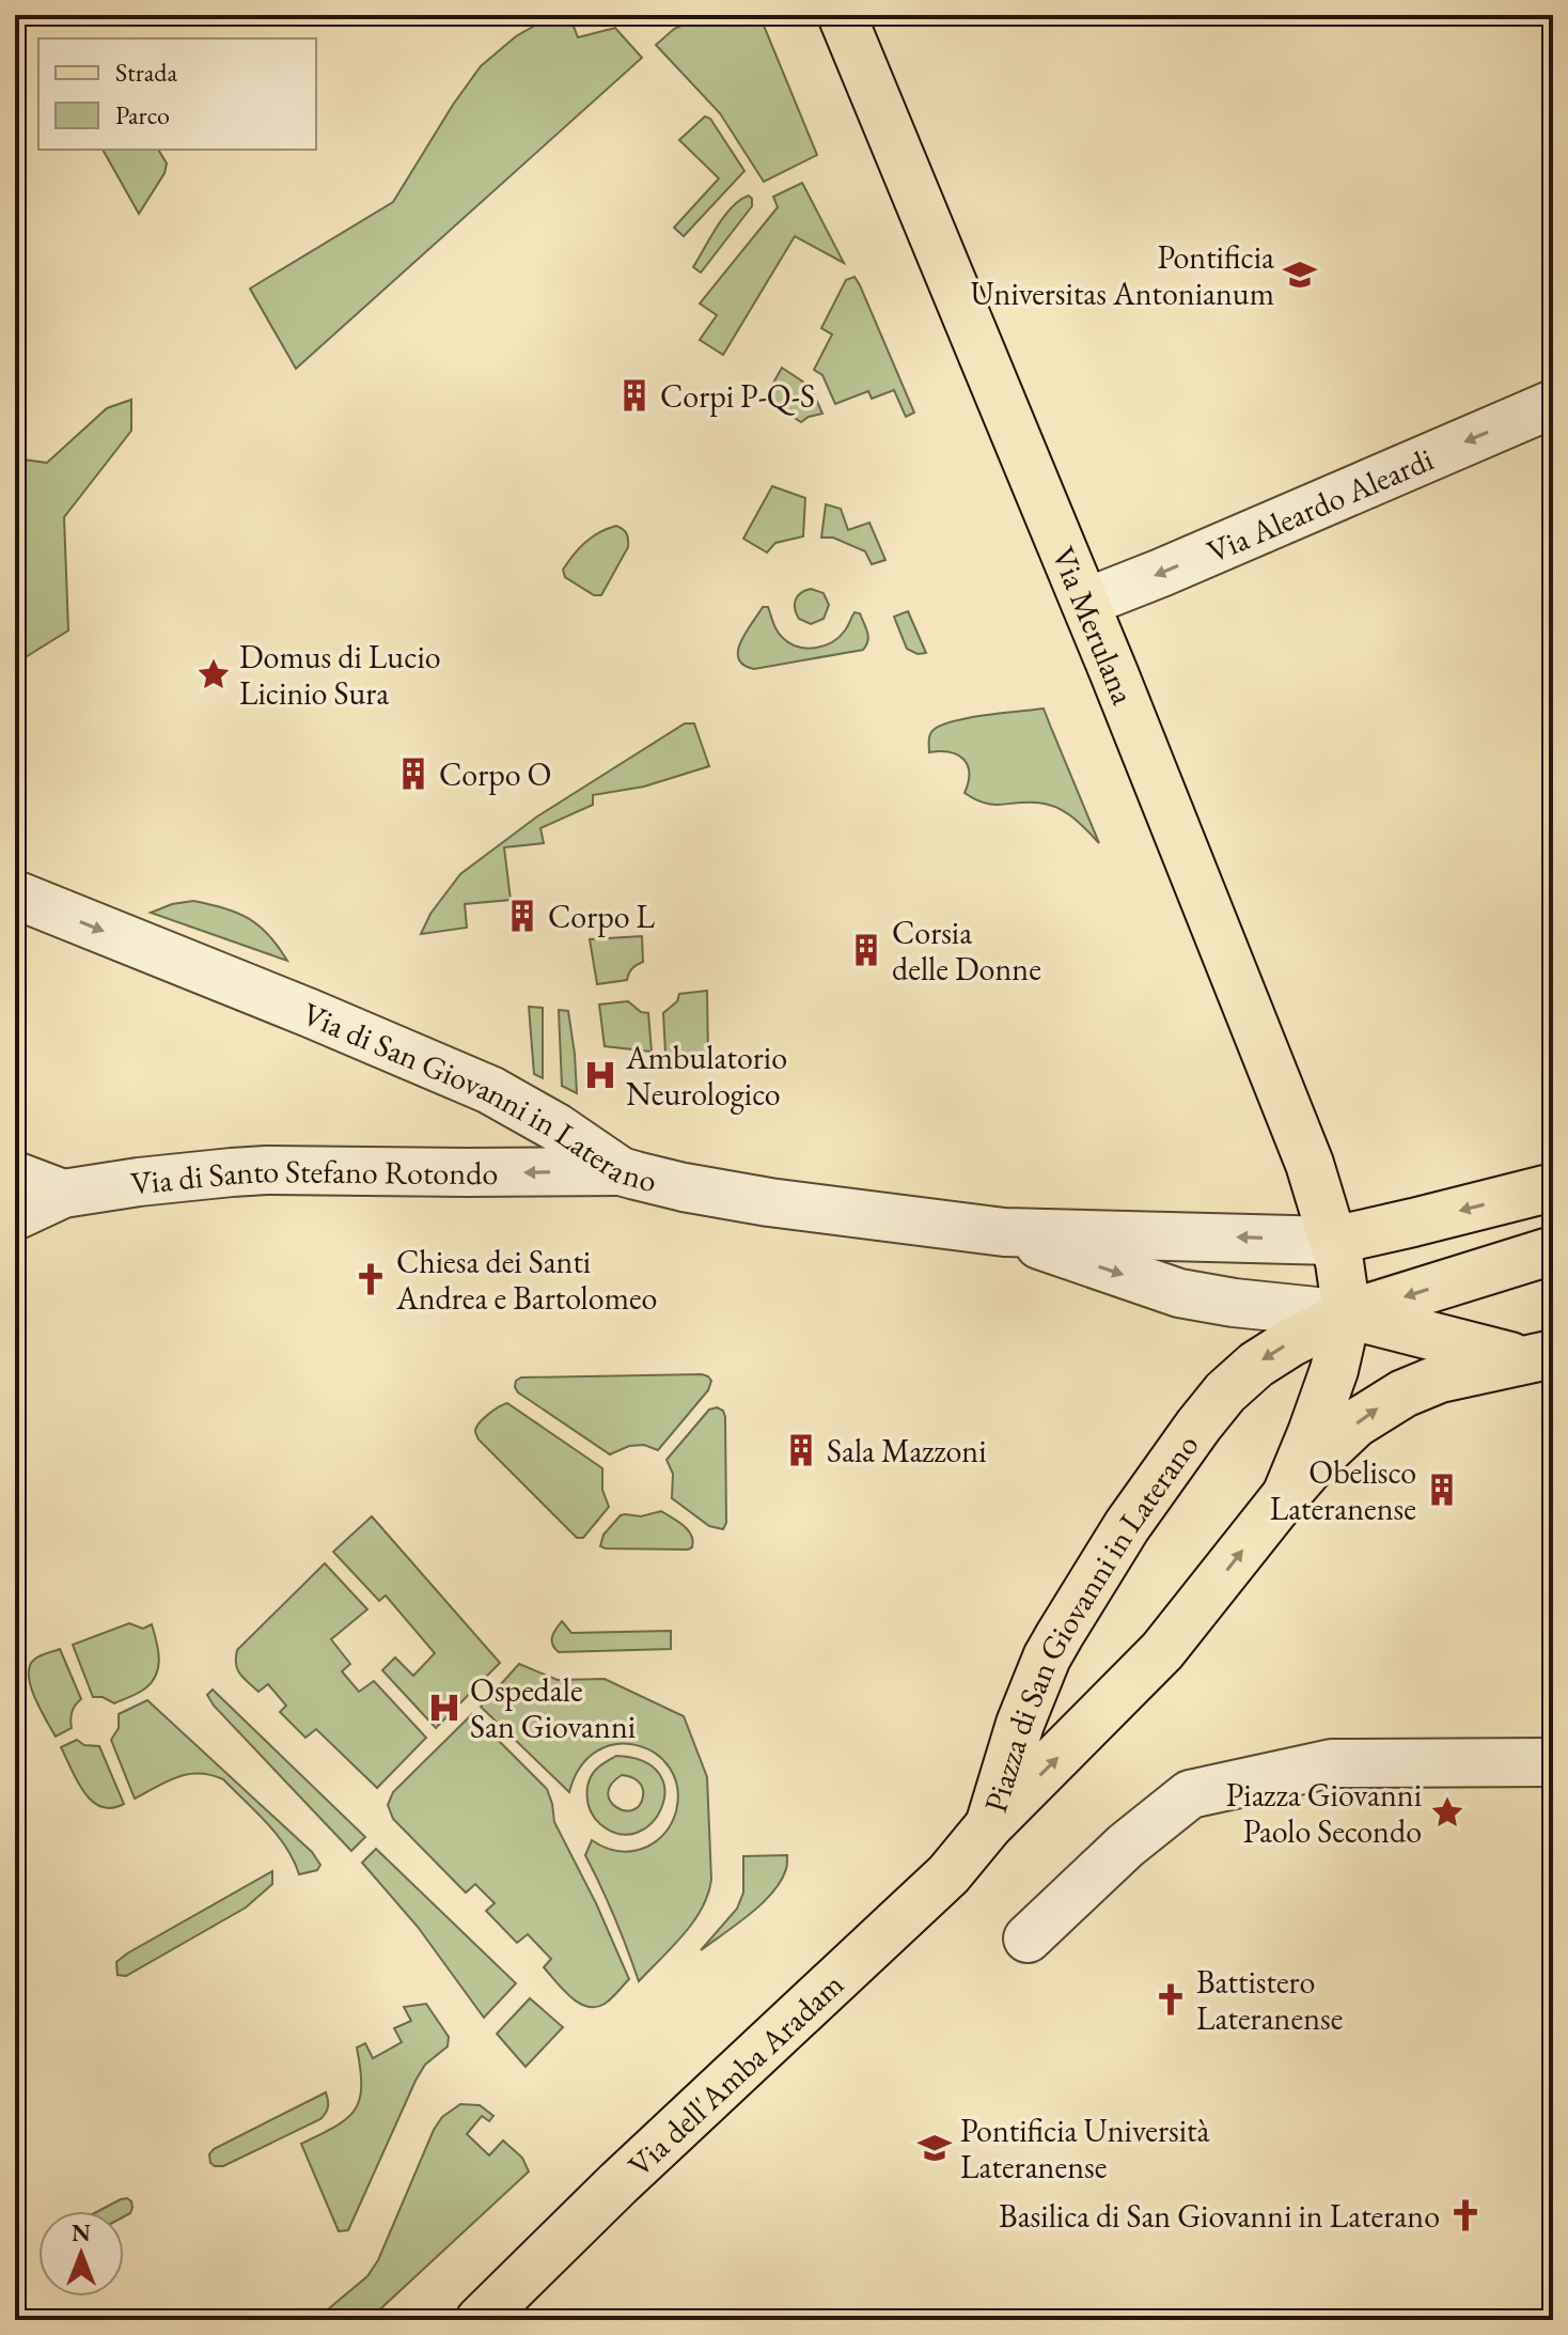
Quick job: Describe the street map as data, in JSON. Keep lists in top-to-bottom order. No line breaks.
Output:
{"streets":{"main road":["Via Merulana","Piazza di San Giovanni in Laterano","Via dell'Amba Aradam"],"street":["Via Aleardo Aleardi","Via di San Giovanni in Laterano","Via di Santo Stefano Rotondo"]},"crossings":[["Via Aleardo Aleardi","Via Merulana"],["Via Merulana","Piazza di San Giovanni in Laterano"],["Via di San Giovanni in Laterano","Via di Santo Stefano Rotondo"],["Via di San Giovanni in Laterano","Piazza di San Giovanni in Laterano"],["Piazza di San Giovanni in Laterano","Via dell'Amba Aradam"]],"one_way":["Via Aleardo Aleardi","Via di San Giovanni in Laterano","Via di Santo Stefano Rotondo"],"places":{"school or university":["Pontificia Universitas Antonianum","Pontificia Università Lateranense"],"building":["Corpi P-Q-S","Corpo O","Corpo L","Corsia delle Donne","Sala Mazzoni","Obelisco Lateranense"],"place":["Domus di Lucio Licinio Sura","Piazza Giovanni Paolo Secondo"],"hospital":["Ambulatorio Neurologico","Ospedale San Giovanni"],"church":["Chiesa dei Santi Andrea e Bartolomeo","Battistero Lateranense","Basilica di San Giovanni in Laterano"]},"legend":["Strada","Parco"],"north":"top"}
